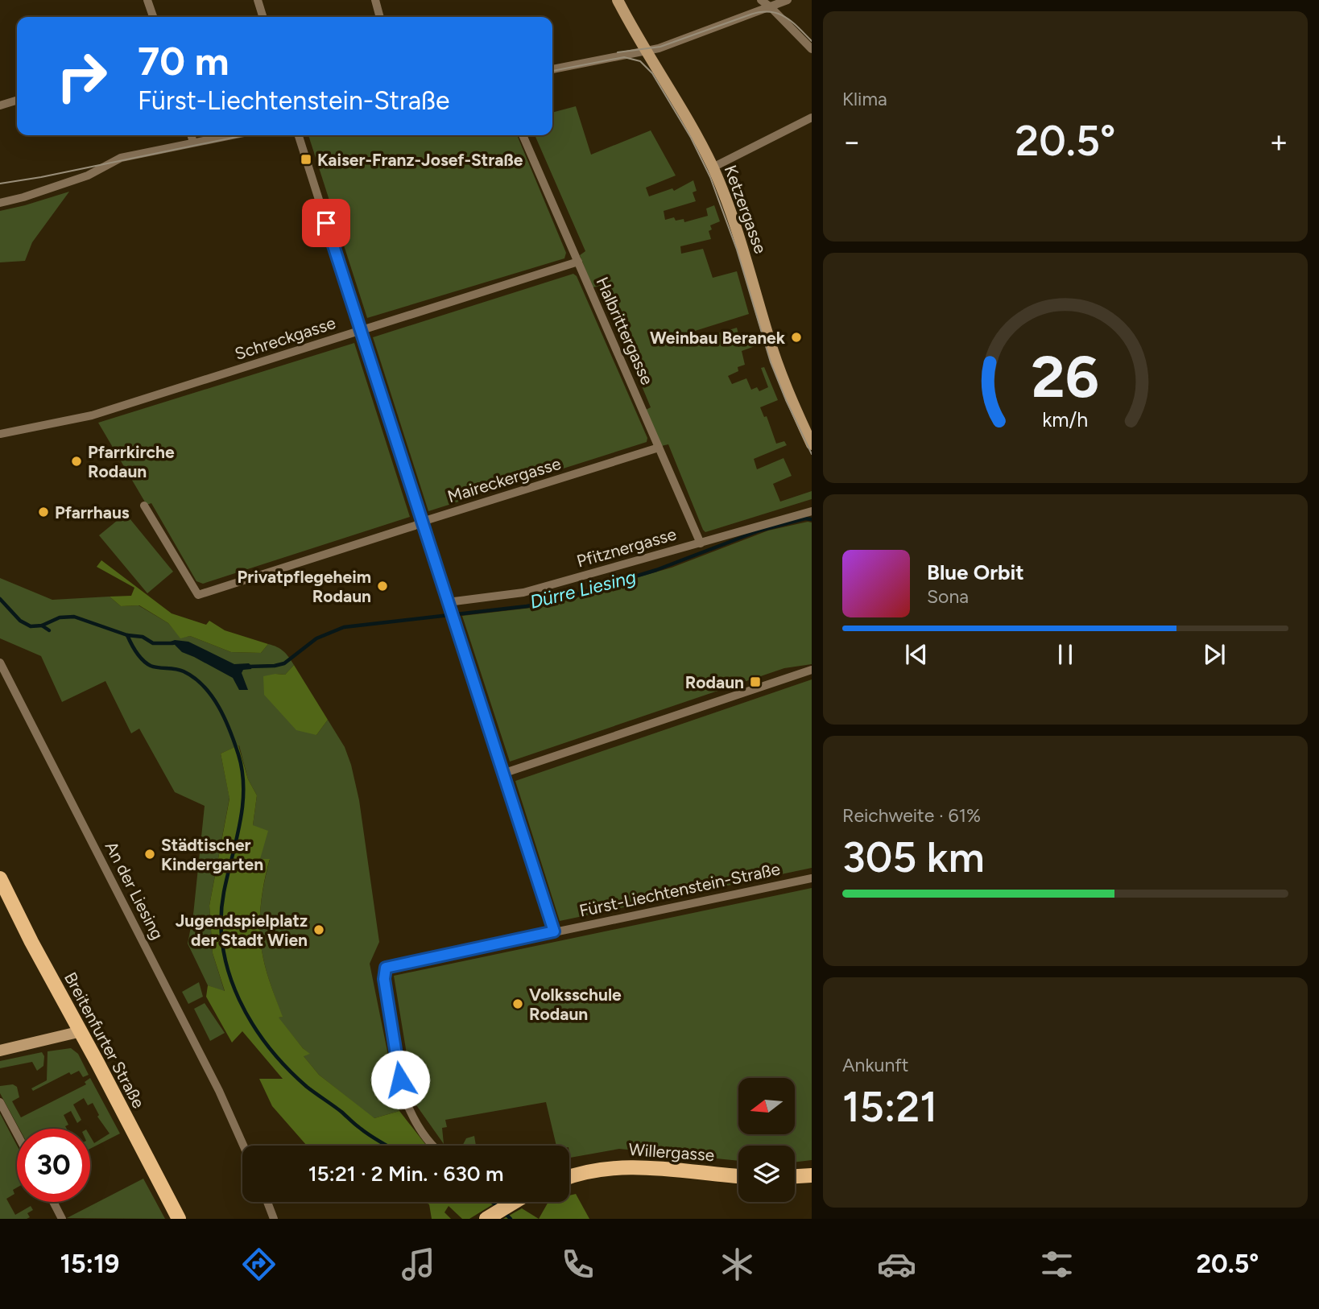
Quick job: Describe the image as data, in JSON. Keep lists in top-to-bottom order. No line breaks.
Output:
{"streets":{"main road":["Ketzergasse","Breitenfurter Straße","Willergasse"],"street":["Halbrittergasse","Schreckgasse","Maireckergasse","Pfitznergasse","Fürst-Liechtenstein-Straße","An der Liesing"]},"crossings":[["Halbrittergasse","Schreckgasse"],["Halbrittergasse","Maireckergasse"],["Halbrittergasse","Pfitznergasse"]],"water":["Dürre Liesing"],"places":{"transit":["Kaiser-Franz-Josef-Straße","Rodaun"],"other":["Weinbau Beranek","Pfarrkirche Rodaun","Pfarrhaus","Privatpflegeheim Rodaun","Städtischer Kindergarten","Jugendspielplatz der Stadt Wien","Volksschule Rodaun"]},"north":"left","page":{"tile":["Klima",["Reichweite · 61%","305 km"],["Ankunft","15:21"]],"turn":["70 m","Fürst-Liechtenstein-Straße"],"heat":["−","20.5°","+"],"song":["Blue Orbit","Sona"],"limit":"30","trip":"15:21 · 2 Min. · 630 m","tabs":["15:19","20.5°"],"gauge":["26","km/h"]}}
